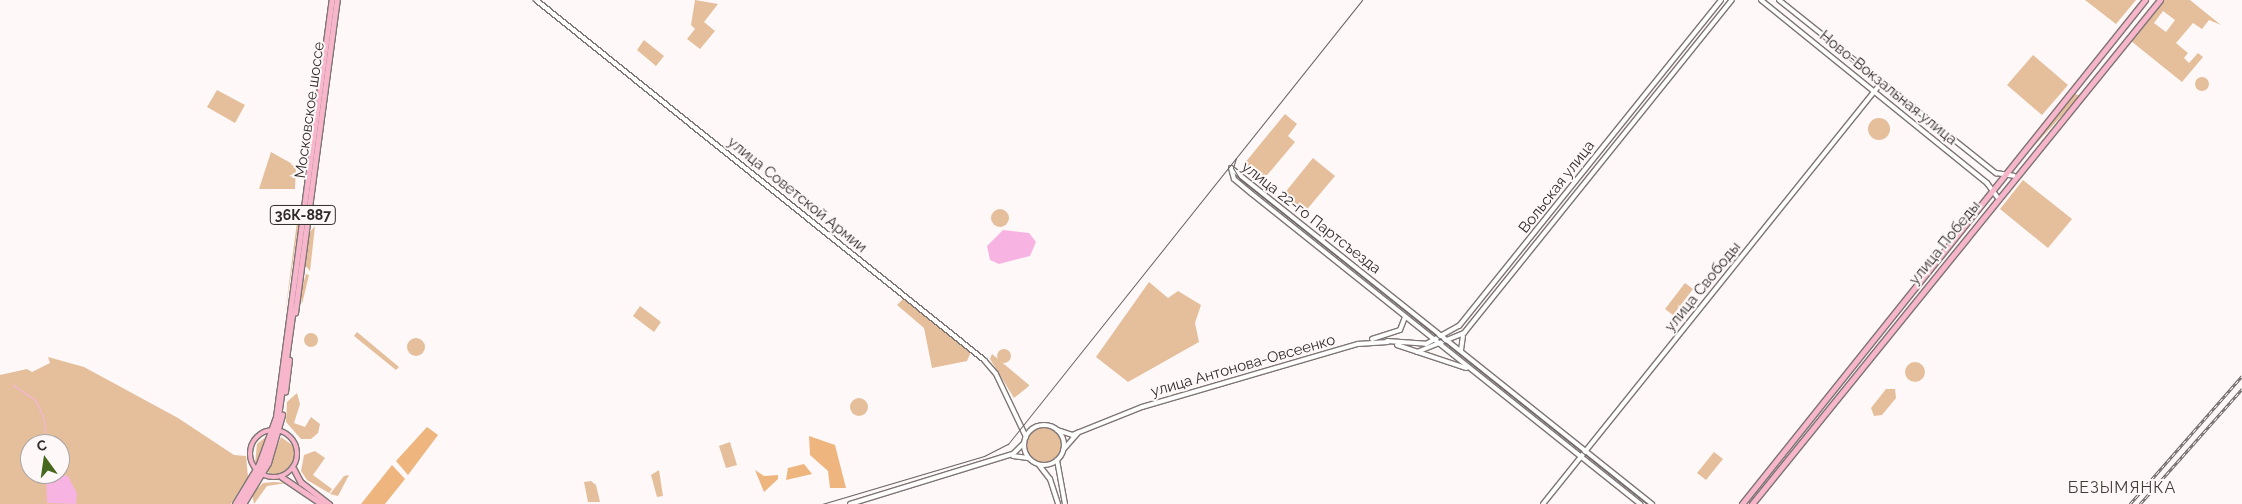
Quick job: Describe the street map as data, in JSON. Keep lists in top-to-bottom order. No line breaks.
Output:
{"streets":{"main road":["Ново-Вокзальная улица","Московское шоссе","Вольская улица","улица Советской Армии","36К-887","улица 22-го Партсъезда","улица Победы","улица Свободы","улица Антонова-Овсеенко"]},"crossings":[["Ново-Вокзальная улица","улица Победы"],["Ново-Вокзальная улица","улица Свободы"],["Вольская улица","улица 22-го Партсъезда"],["Вольская улица","улица Антонова-Овсеенко"],["улица Советской Армии","улица Антонова-Овсеенко"],["улица 22-го Партсъезда","улица Свободы"],["улица 22-го Партсъезда","улица Антонова-Овсеенко"]],"districts":["БЕЗЫМЯНКА"],"north":"top"}
